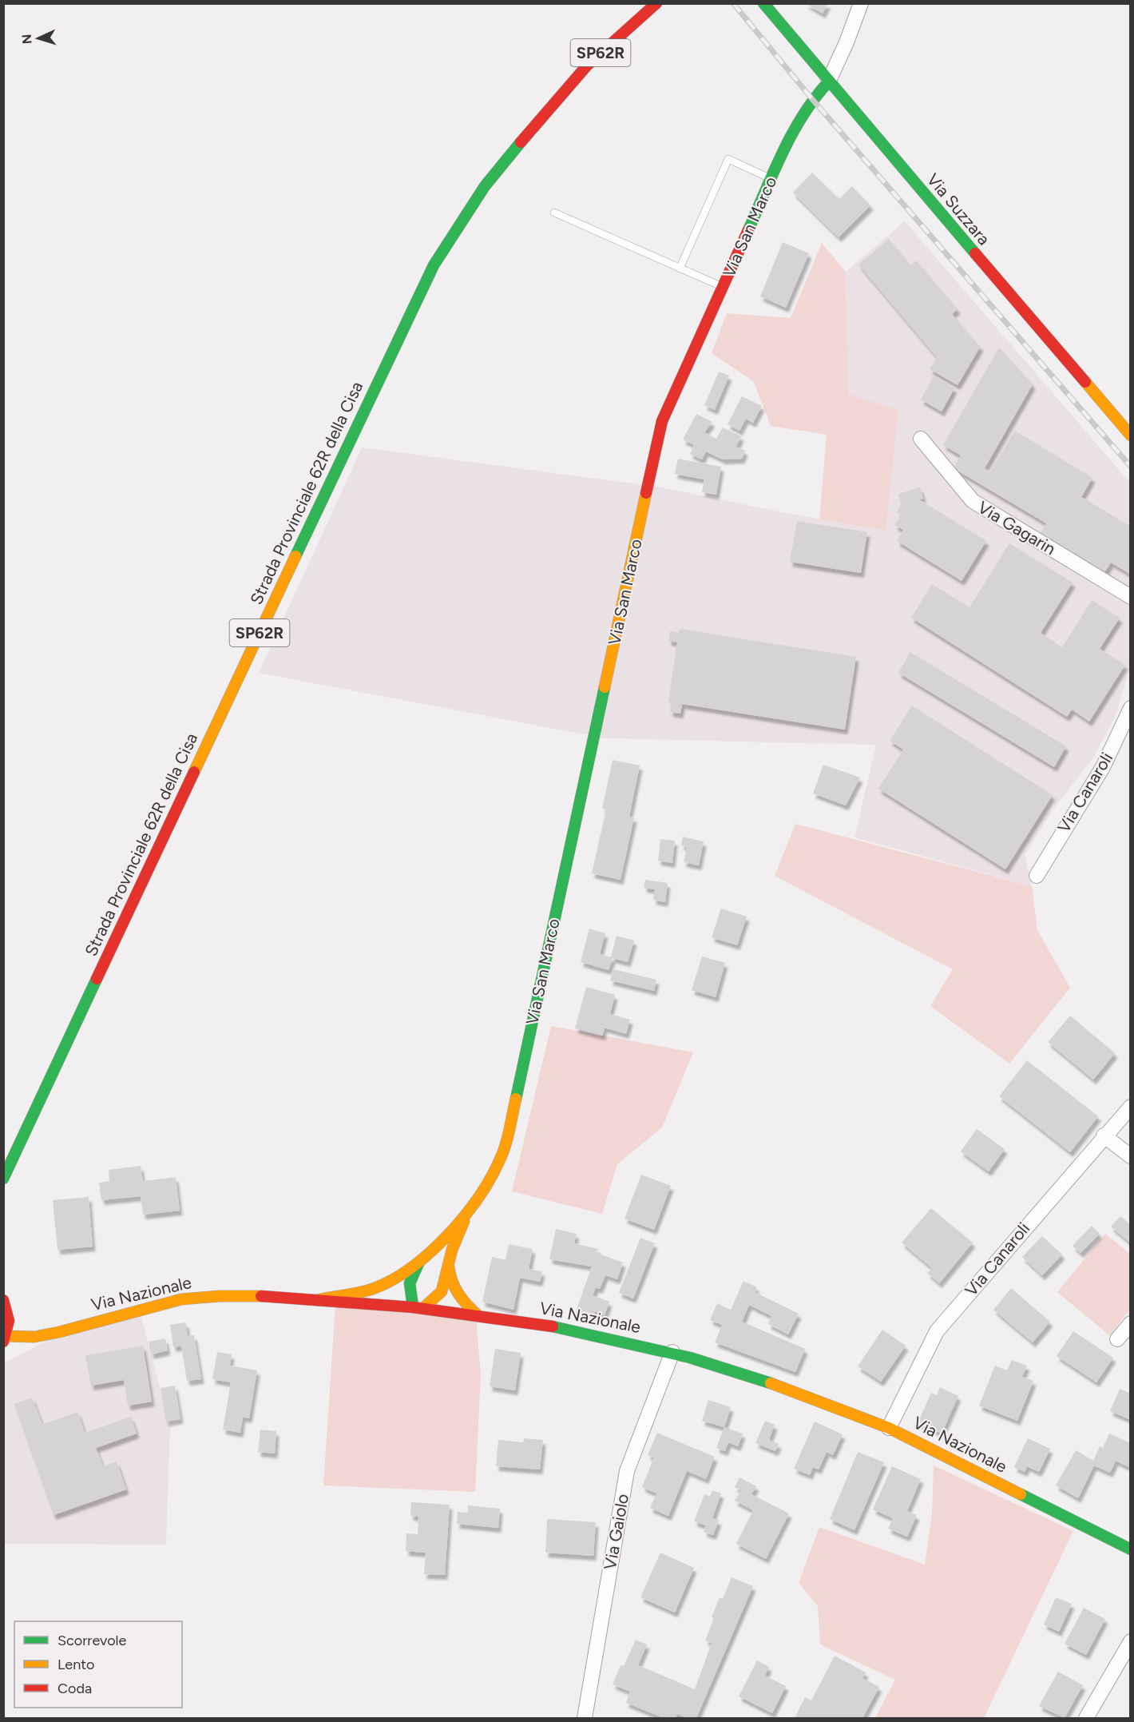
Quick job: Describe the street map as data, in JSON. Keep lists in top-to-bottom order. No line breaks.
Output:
{"streets":{"main road":["SP62R","Via Suzzara","Via San Marco","Strada Provinciale 62R della Cisa","Via Nazionale"],"street":["Via Gagarin","Via Canaroli","Via Gaiolo"]},"crossings":[["Via Suzzara","Via San Marco"],["Via San Marco","Via Nazionale"],["Via Canaroli","Via Nazionale"],["Via Nazionale","Via Gaiolo"]],"legend":["Scorrevole","Lento","Coda"],"north":"left"}
